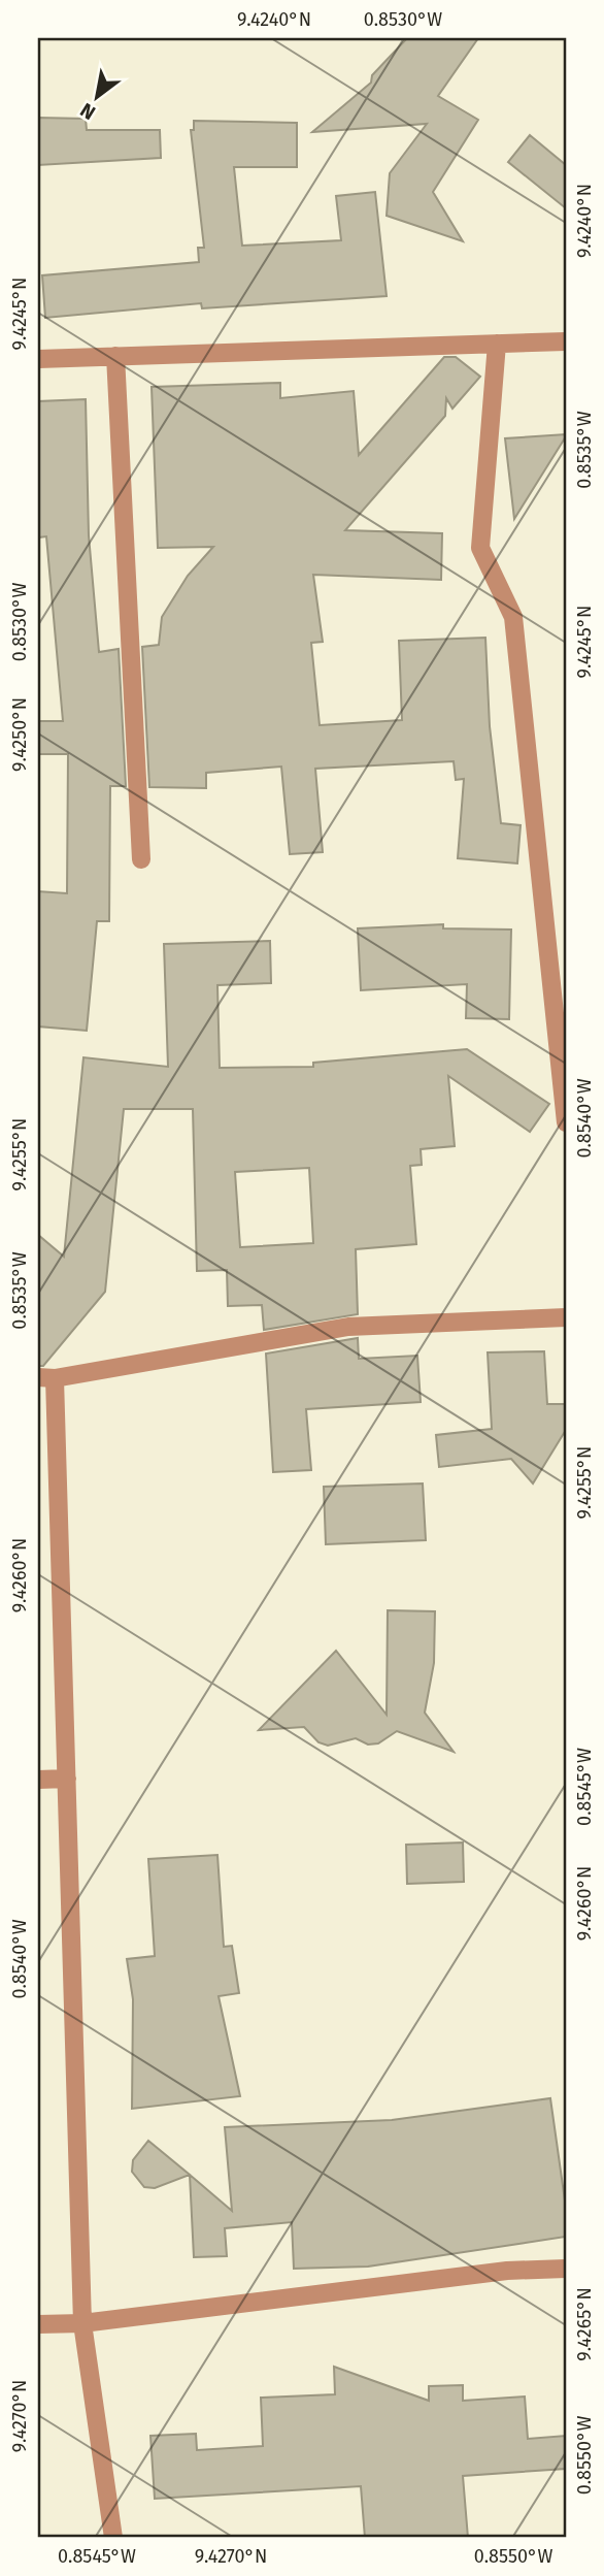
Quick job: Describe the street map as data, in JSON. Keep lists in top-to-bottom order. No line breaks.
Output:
{"north":"bottom left","coordinates":["9.4240°N","0.8530°W","9.4245°N","0.8535°W","9.4250°N","0.8540°W","9.4255°N","9.4260°N","0.8545°W","9.4265°N","9.4270°N","0.8550°W"]}
